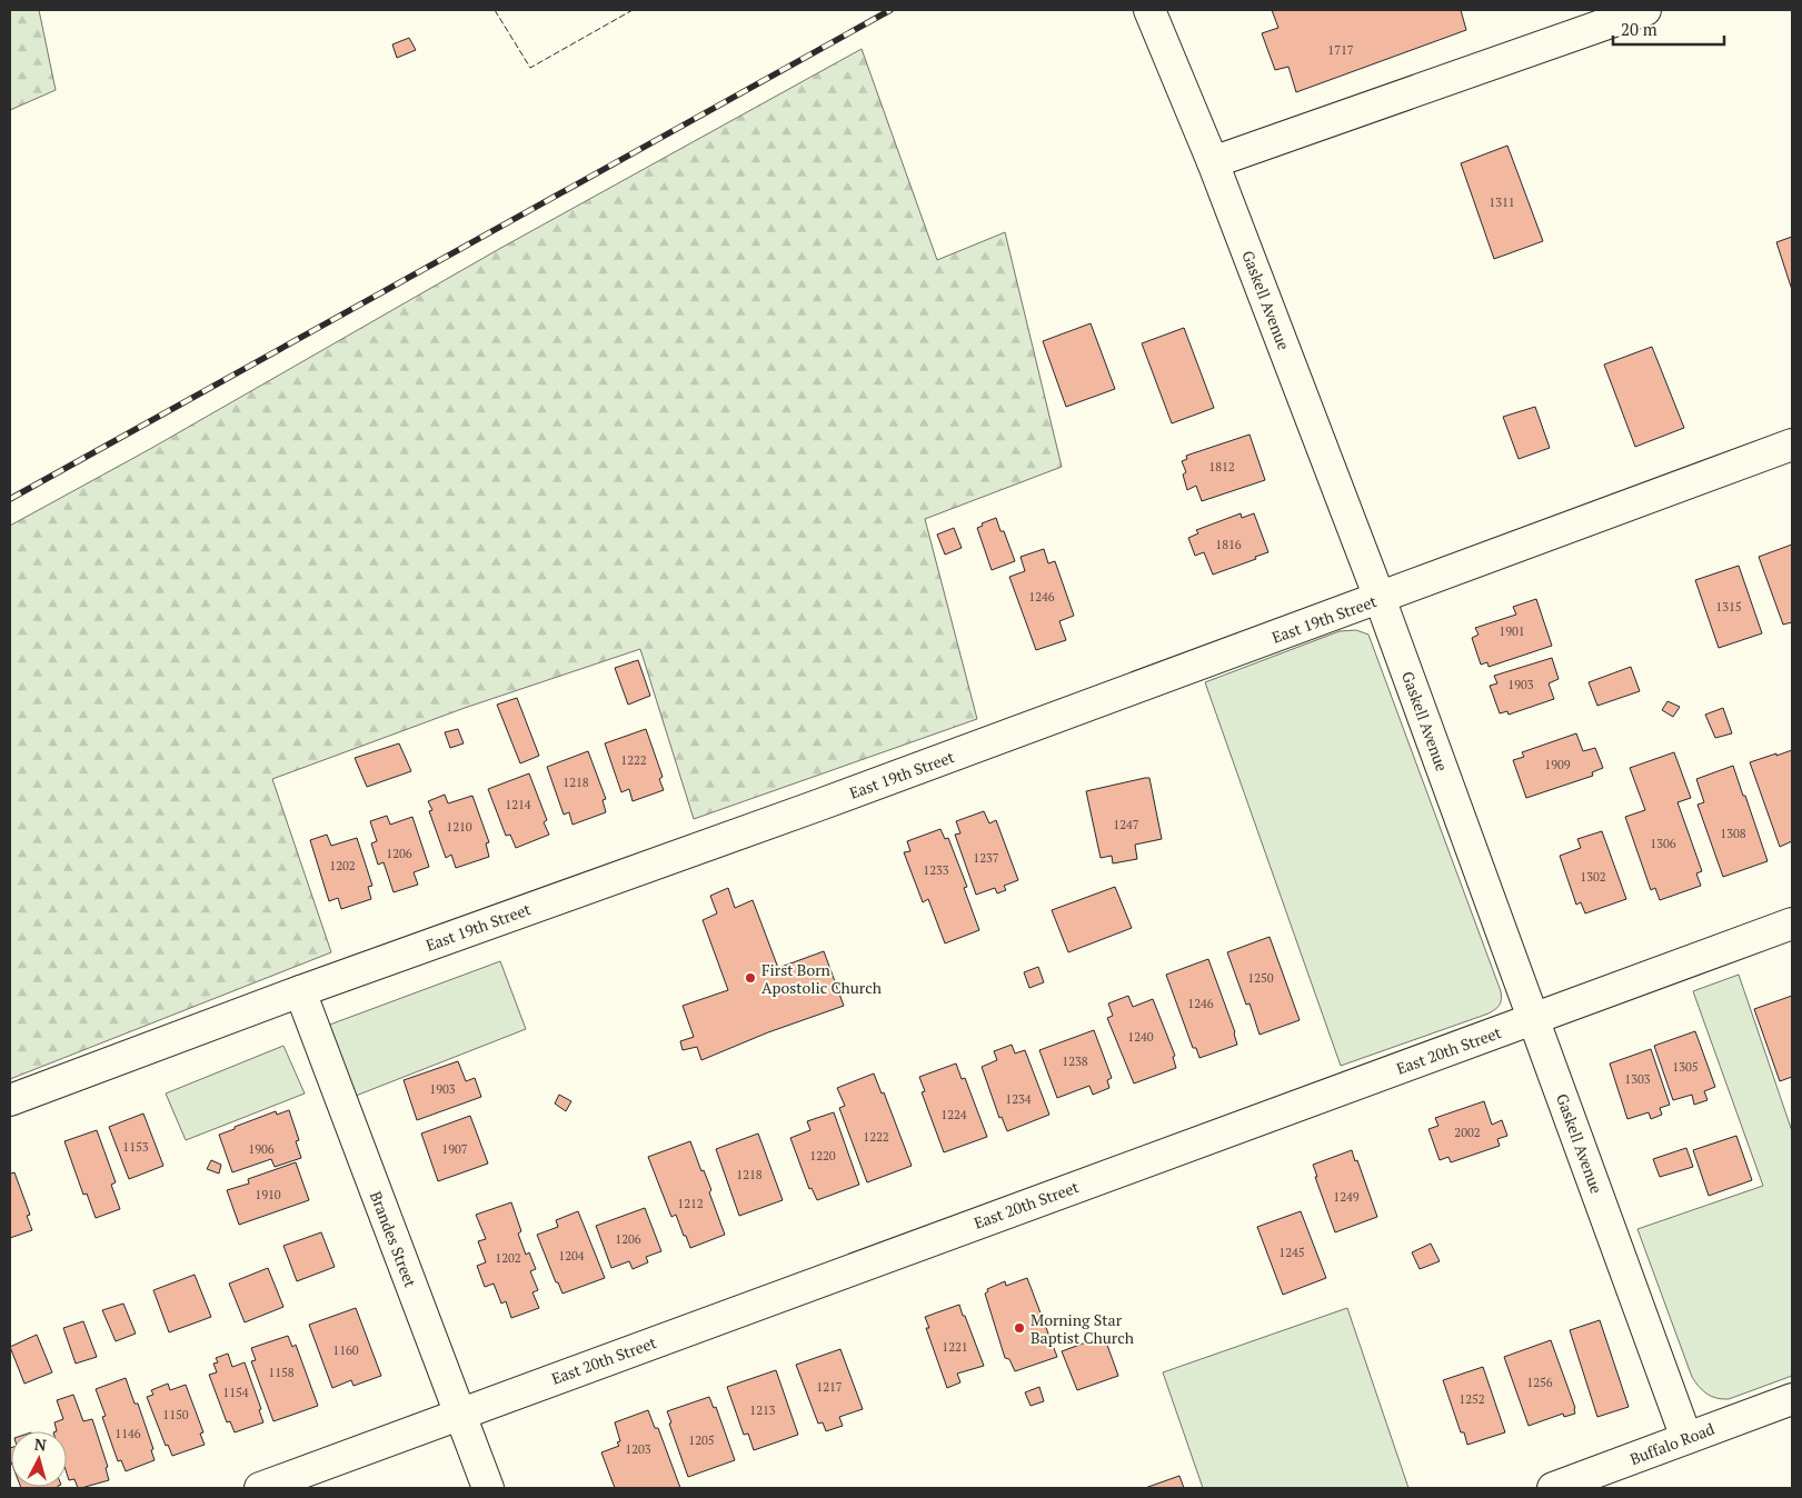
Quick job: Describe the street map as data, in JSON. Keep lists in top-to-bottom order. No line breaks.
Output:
{"streets":{"street":["Gaskell Avenue","East 19th Street","East 20th Street","Brandes Street","Buffalo Road"]},"crossings":[["Gaskell Avenue","East 19th Street"],["Gaskell Avenue","East 20th Street"],["Gaskell Avenue","Buffalo Road"],["East 19th Street","Brandes Street"],["East 20th Street","Brandes Street"]],"places":["First Born Apostolic Church","Morning Star Baptist Church"],"house_numbers":["1717","1311","1812","1816","1246","1315","1901","1903","1222","1909","1218","1214","1247","1210","1308","1306","1206","1237","1202","1233","1302","1250","1246","1240","1238","1305","1303","1903","1234","1224","2002","1222","1153","1906","1907","1220","1218","1910","1249","1212","1206","1245","1204","1202","1221","1160","1158","1256","1217","1154","1252","1213","1150","1146","1205","1203"],"scale_bar":"20 m","north":"top"}
